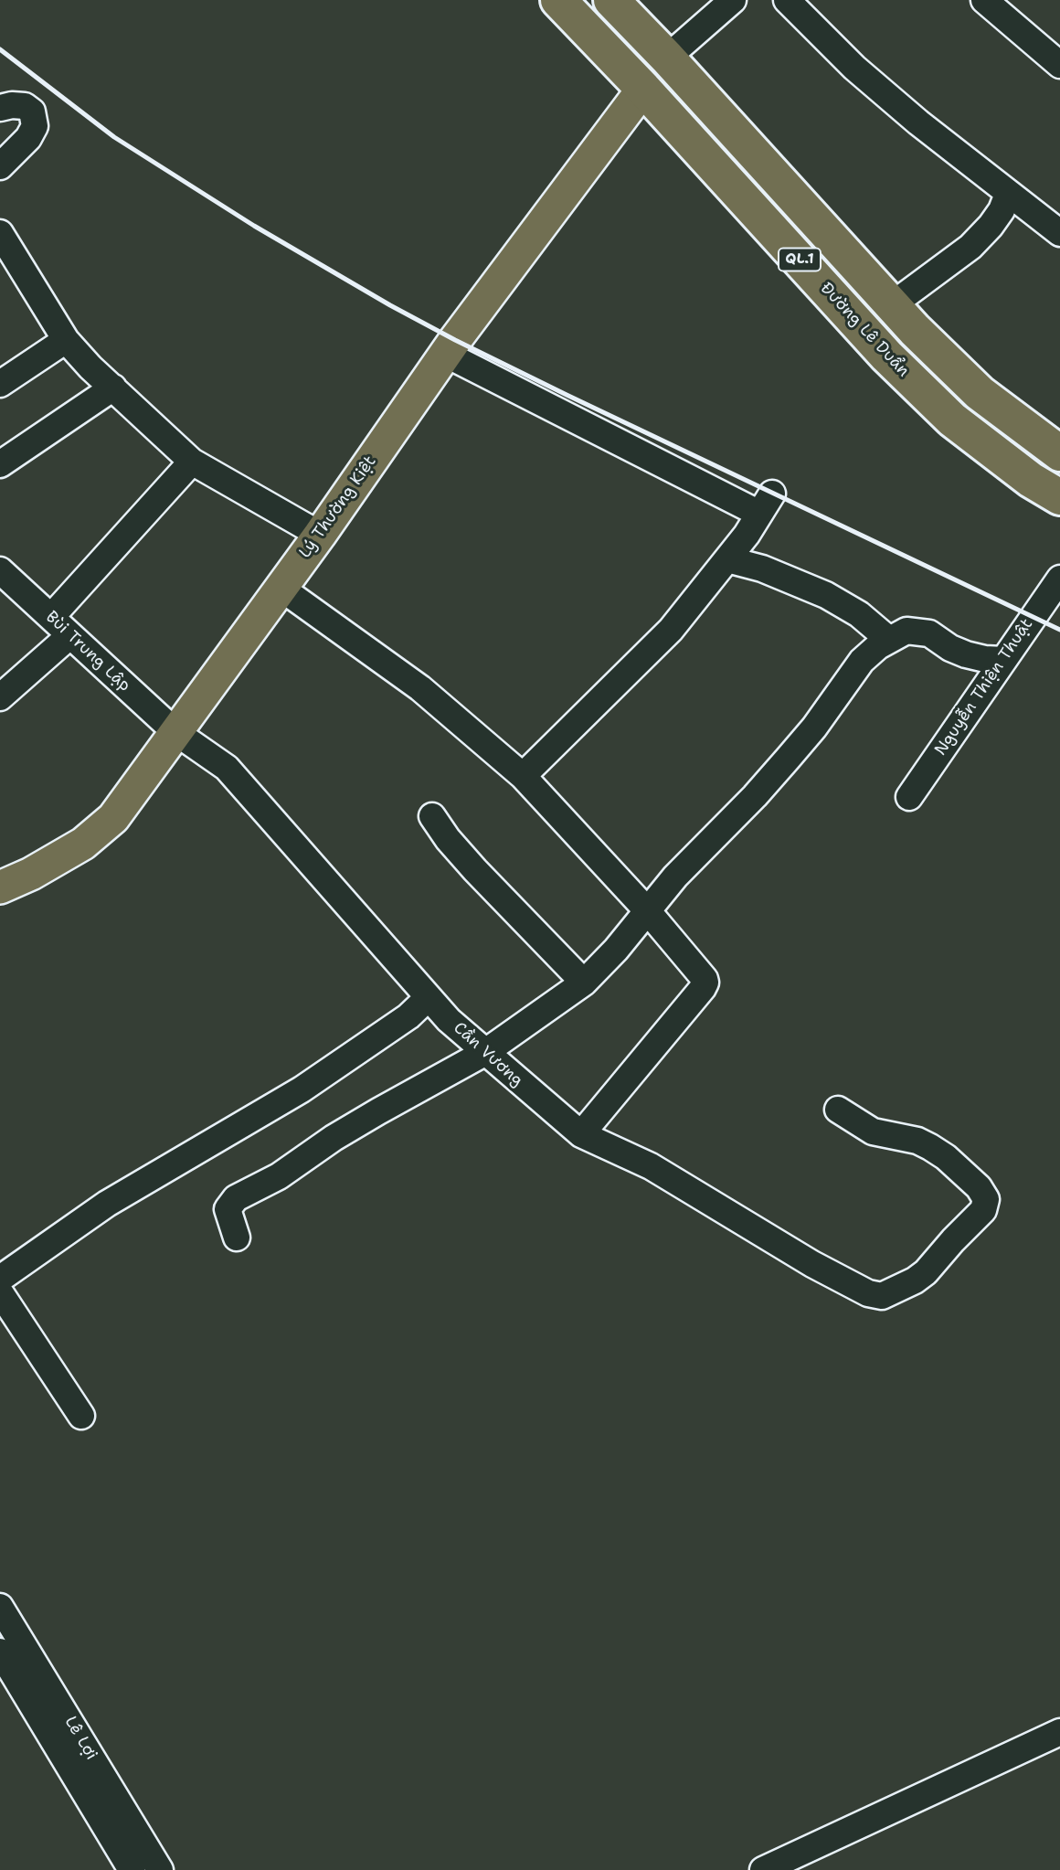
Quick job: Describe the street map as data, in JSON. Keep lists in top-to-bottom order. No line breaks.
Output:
{"streets":{"highway":["QL.1","Đường Lê Duẩn"],"main road":["Lý Thường Kiệt"],"street":["Bùi Trung Lập","Nguyễn Thiện Thuật","Cần Vương","Lê Lợi"]},"crossings":[["Đường Lê Duẩn","Lý Thường Kiệt"],["Lý Thường Kiệt","Bùi Trung Lập"],["Lý Thường Kiệt","Cần Vương"],["Bùi Trung Lập","Cần Vương"]]}
